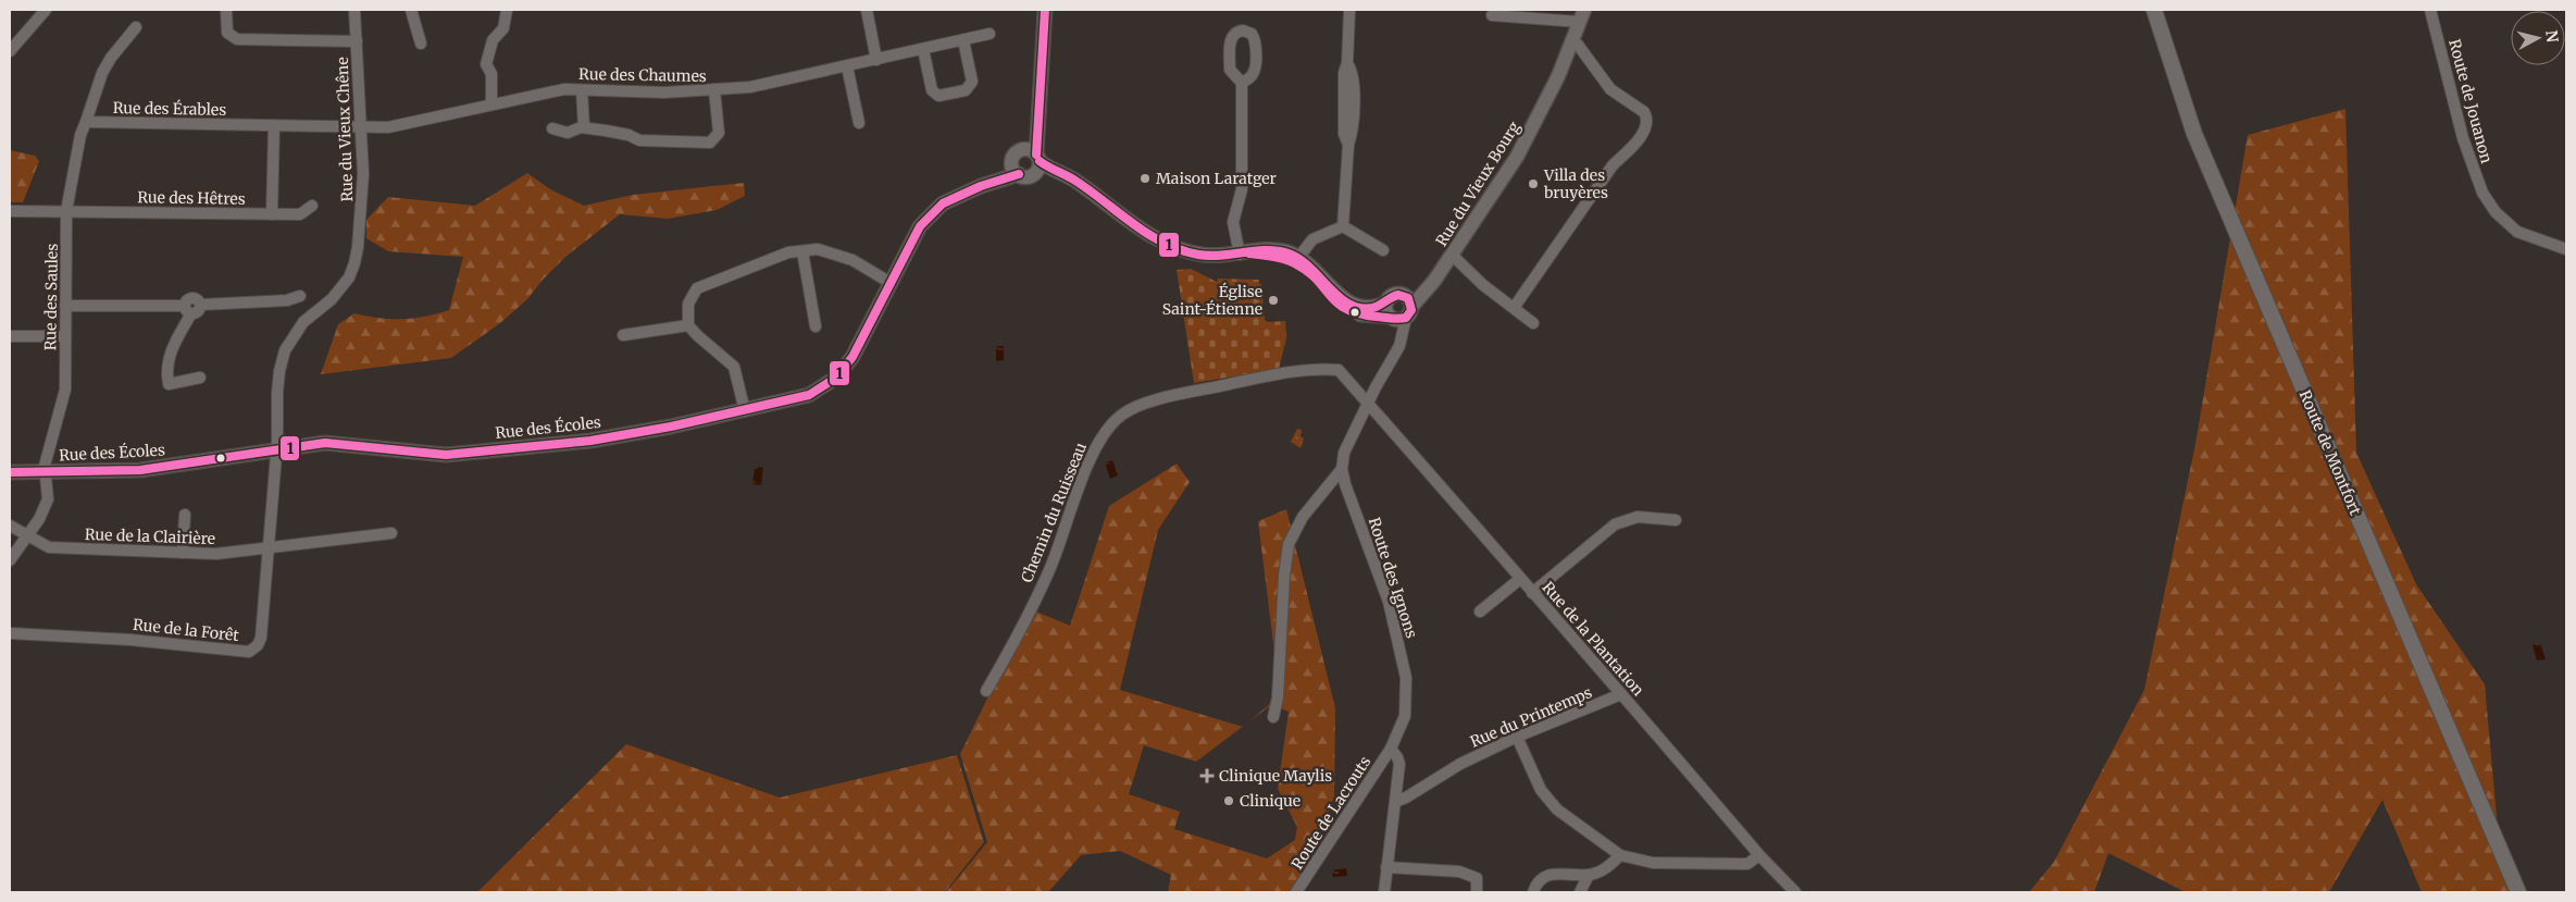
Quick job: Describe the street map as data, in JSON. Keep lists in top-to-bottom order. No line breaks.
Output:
{"streets":{"main road":["Route de Montfort"],"street":["Rue des Chaumes","Route de Jouanon","Rue des Érables","Rue du Vieux Chêne","Rue du Vieux Bourg","Rue des Hêtres","Rue des Saules","Rue des Écoles","Chemin du Ruisseau","Rue de la Clairière","Route des Ignons","Rue de la Forêt","Rue de la Plantation","Rue du Printemps","Route de Lacrouts"]},"crossings":[["Rue des Chaumes","Rue des Érables"],["Rue des Chaumes","Rue du Vieux Chêne"],["Rue des Érables","Rue du Vieux Chêne"],["Rue des Érables","Rue des Saules"],["Rue du Vieux Chêne","Rue des Écoles"],["Rue du Vieux Chêne","Rue de la Forêt"],["Rue des Hêtres","Rue des Saules"],["Rue des Saules","Rue des Écoles"],["Rue des Saules","Rue de la Clairière"],["Rue des Écoles","Rue de la Forêt"],["Chemin du Ruisseau","Rue de la Plantation"],["Rue de la Clairière","Rue de la Forêt"],["Route des Ignons","Route de Lacrouts"],["Rue de la Plantation","Rue du Printemps"]],"places":{"other":["Maison Laratger","Villa des bruyères","Église Saint-Étienne","Clinique"],"health":["Clinique Maylis"]},"lines":["transit line 1"],"north":"right"}
